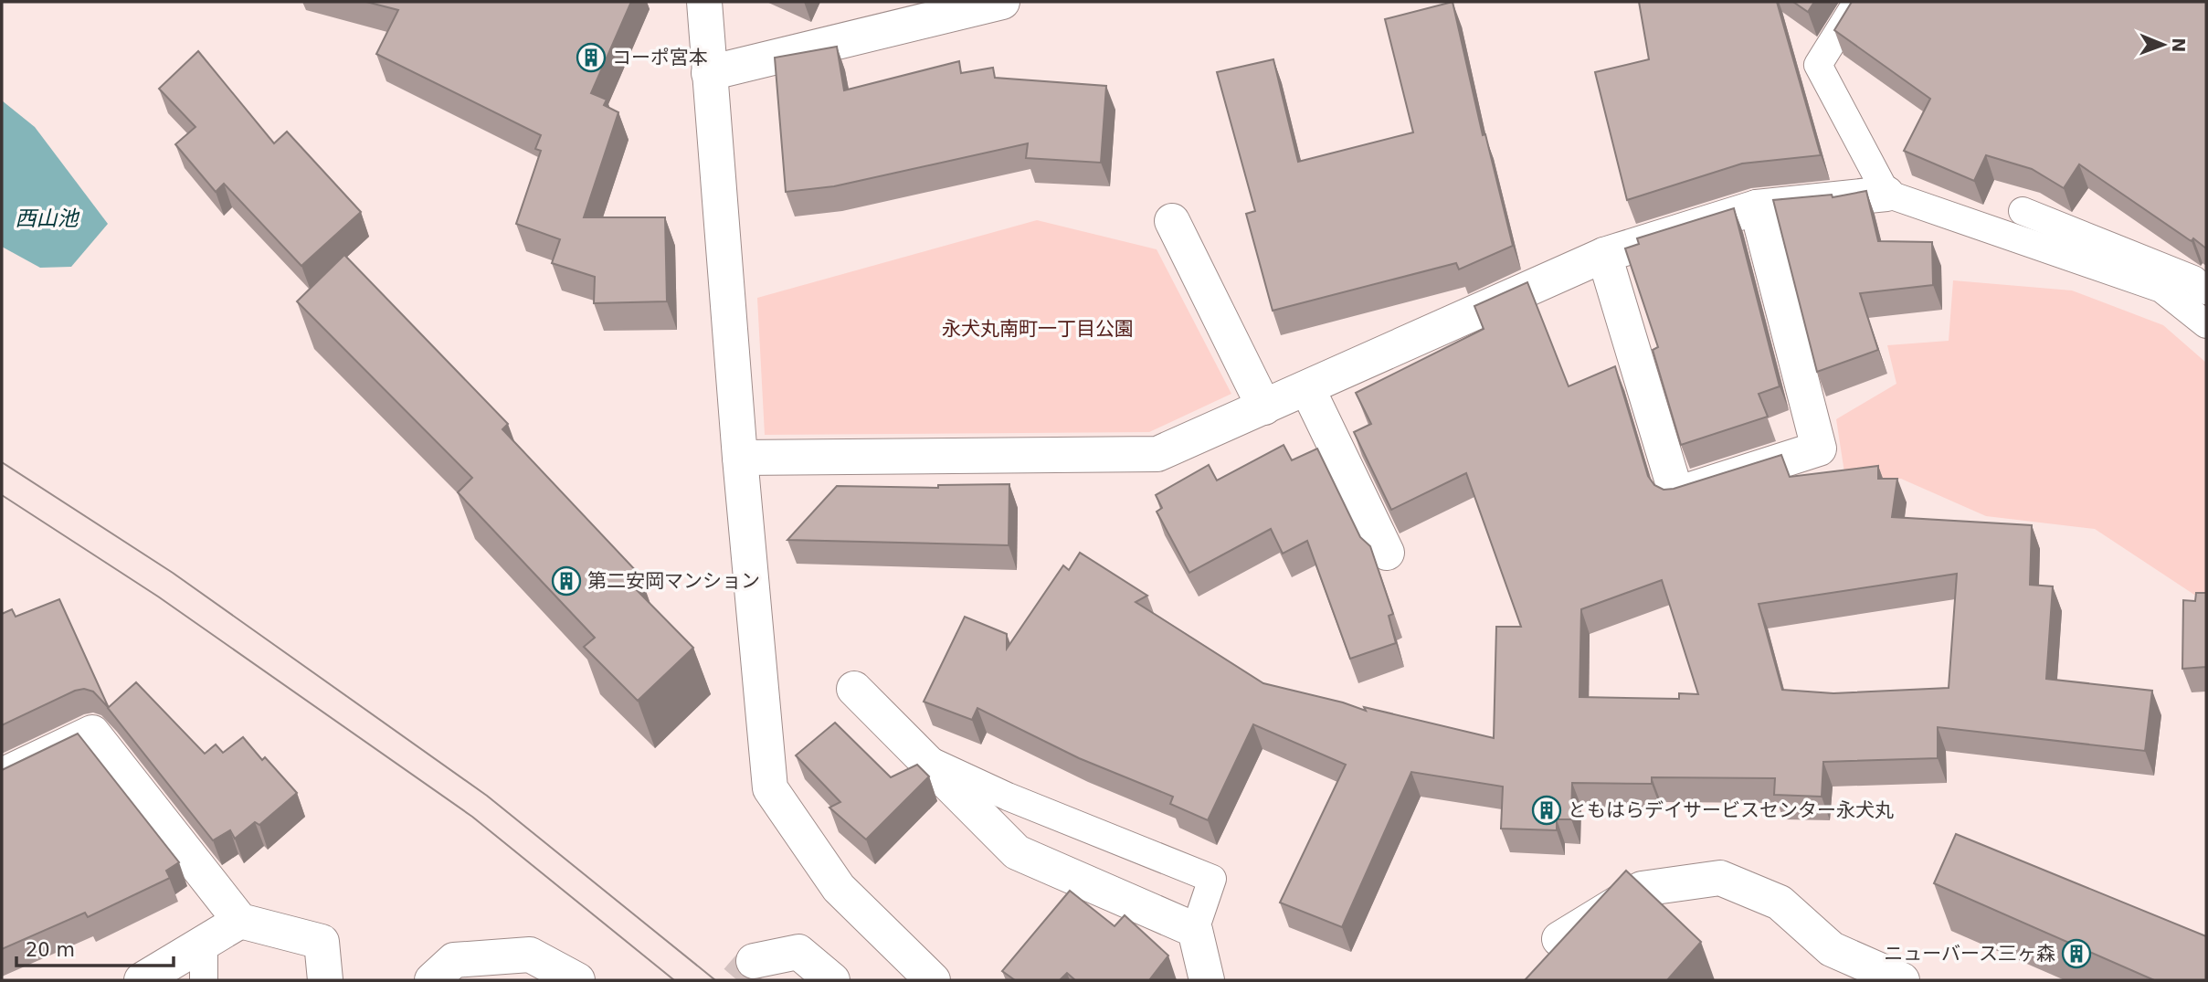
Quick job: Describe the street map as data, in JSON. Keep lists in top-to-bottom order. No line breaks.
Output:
{"water":["西山池"],"parks":["永犬丸南町一丁目公園"],"places":{"building":["コーポ宮本","第二安岡マンション","ともはらデイサービスセンター永犬丸","ニューバース三ヶ森"]},"scale_bar":"20 m","north":"right"}
